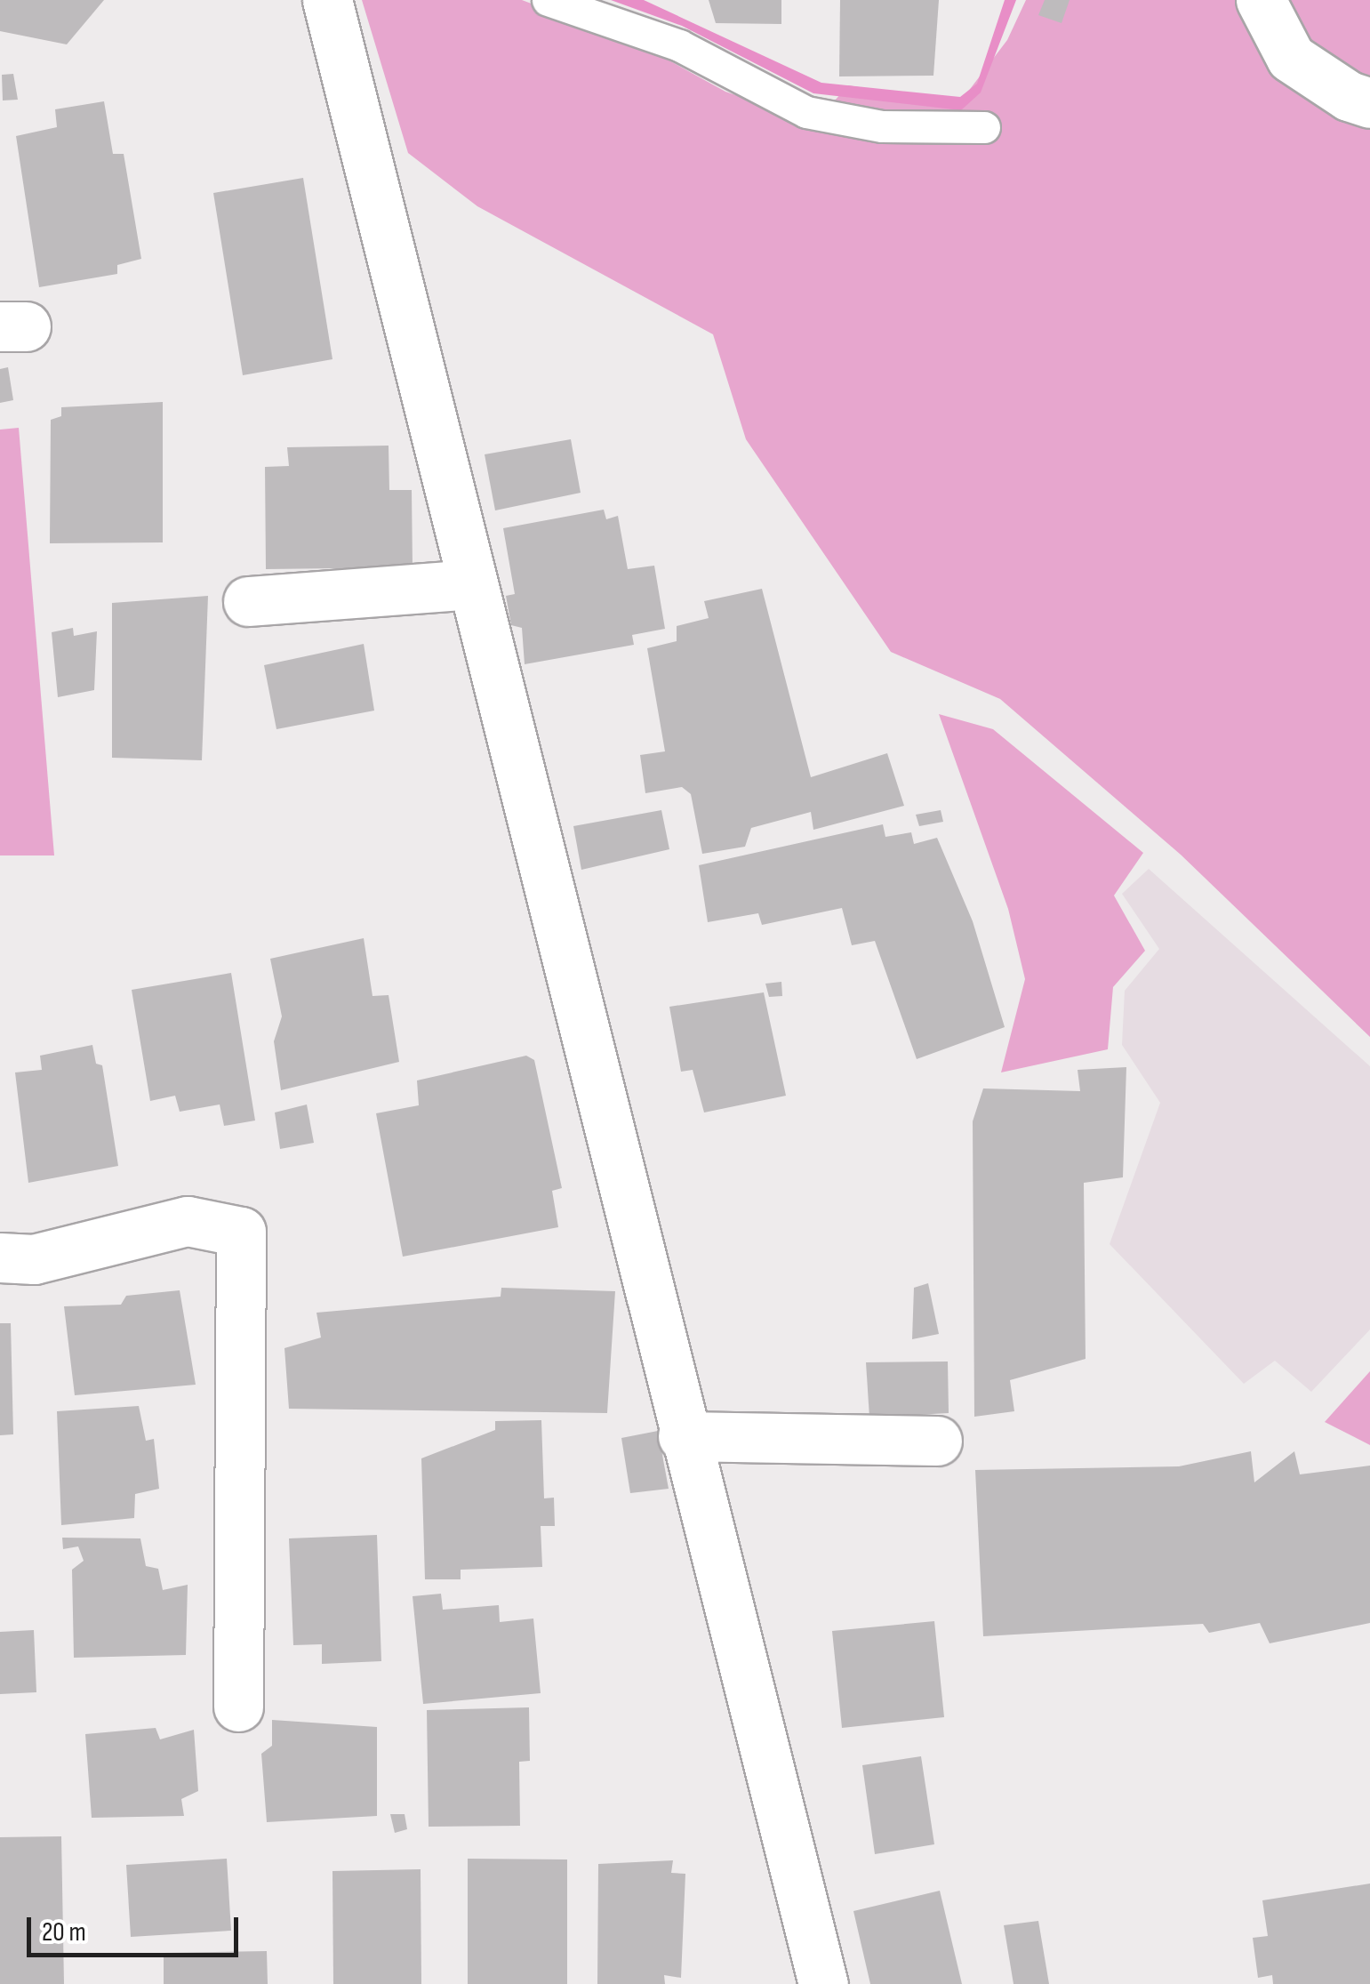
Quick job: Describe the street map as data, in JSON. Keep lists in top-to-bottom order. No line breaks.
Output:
{"scale_bar":"20 m"}
